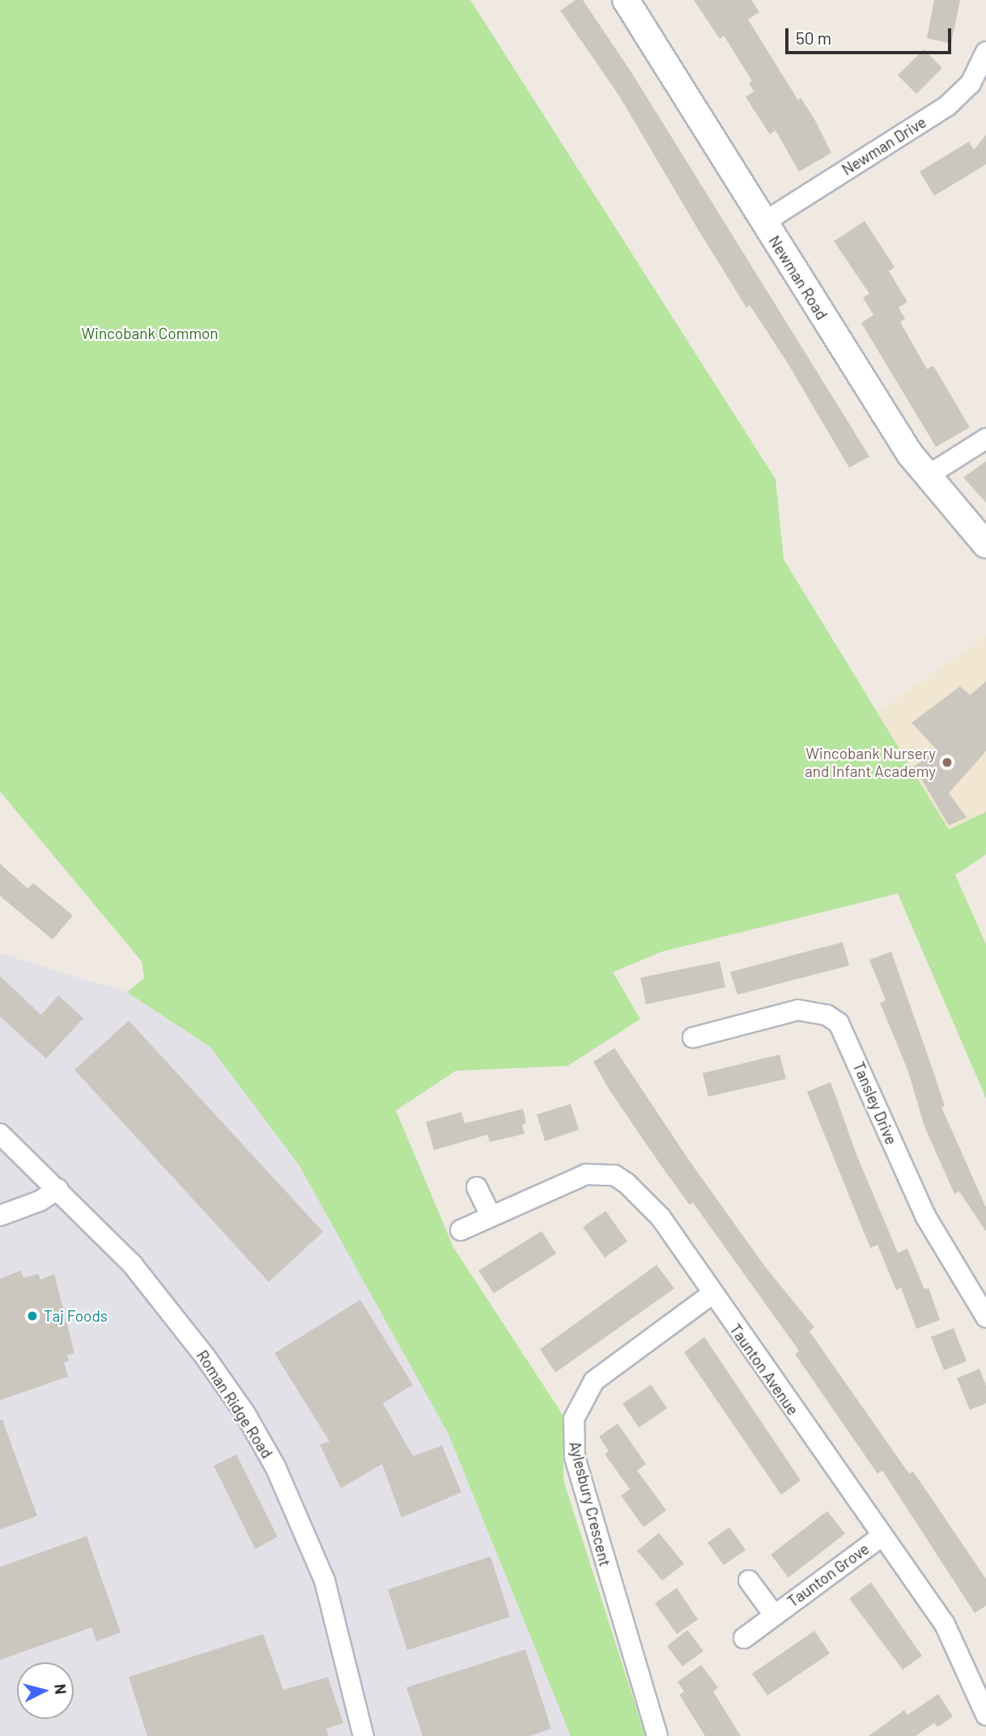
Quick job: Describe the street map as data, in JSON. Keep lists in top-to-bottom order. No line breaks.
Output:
{"streets":{"street":["Newman Drive","Newman Road","Tansley Drive","Taunton Avenue","Roman Ridge Road","Aylesbury Crescent","Taunton Grove"]},"crossings":[["Newman Drive","Newman Road"],["Taunton Avenue","Aylesbury Crescent"],["Taunton Avenue","Taunton Grove"]],"parks":["Wincobank Common"],"places":["Wincobank Nursery and Infant Academy","Taj Foods"],"scale_bar":"50 m","north":"right"}
